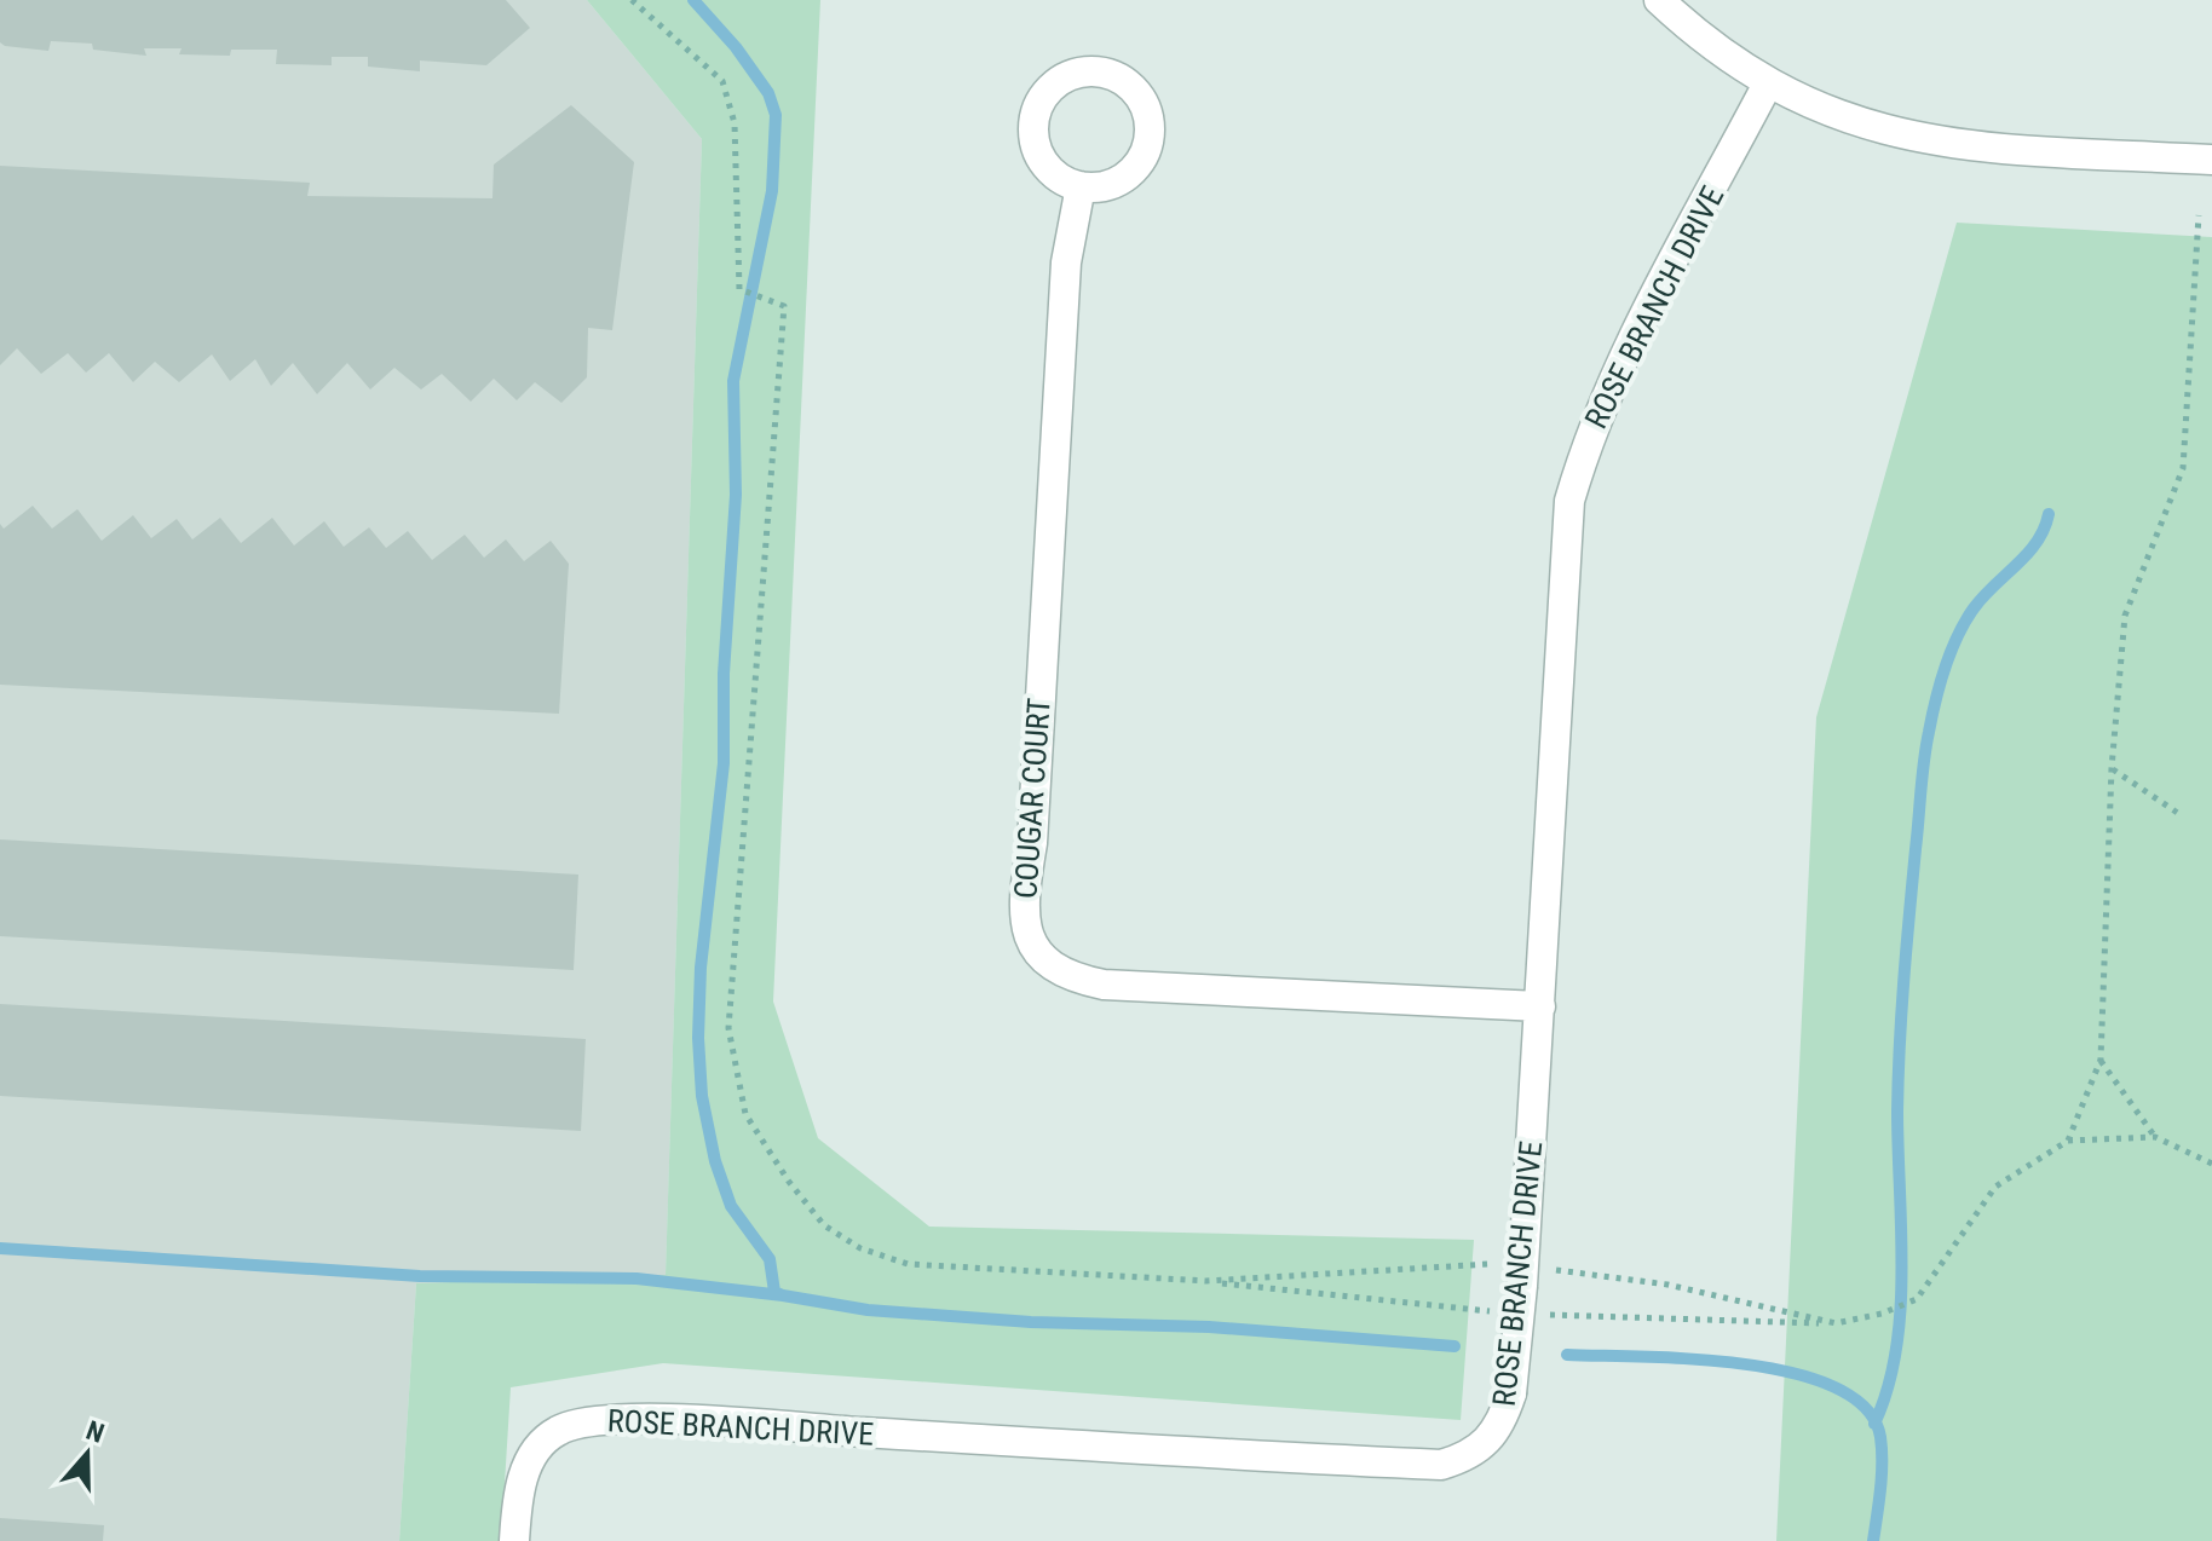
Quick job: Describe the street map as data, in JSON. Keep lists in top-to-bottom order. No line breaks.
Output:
{"streets":{"street":["ROSE BRANCH DRIVE","COUGAR COURT"]},"crossings":[["ROSE BRANCH DRIVE","COUGAR COURT"]],"north":"top"}
